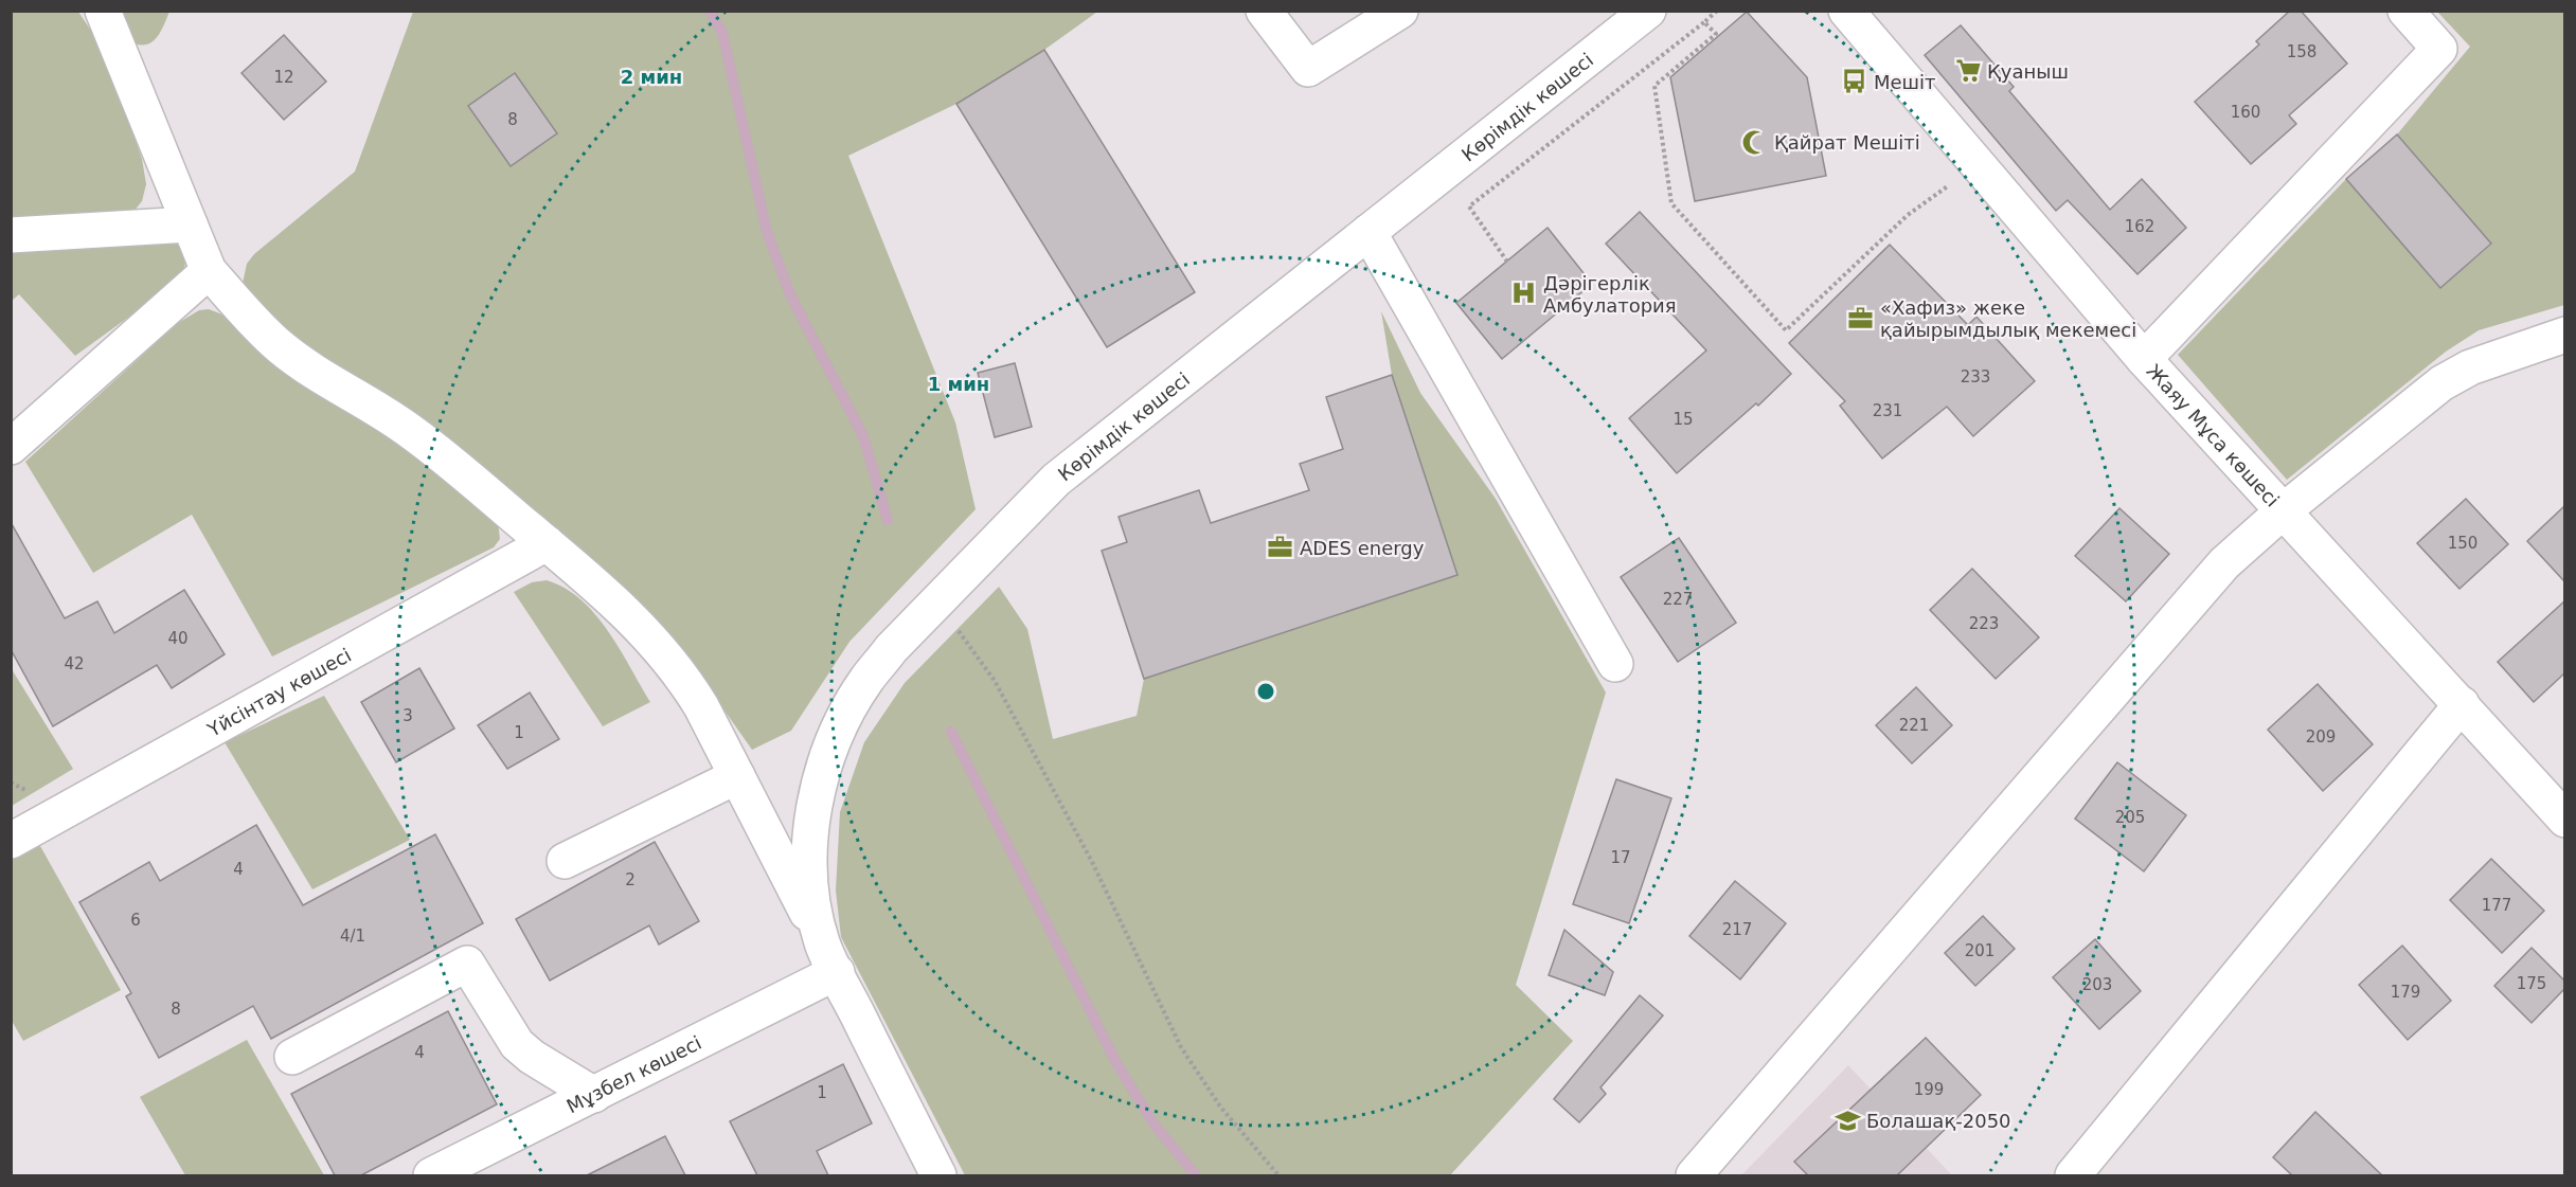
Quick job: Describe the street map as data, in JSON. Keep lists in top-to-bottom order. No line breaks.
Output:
{"streets":{"street":["Көрімдік көшесі","Жаяу Мұса көшесі","Үйсінтау көшесі","Мұзбел көшесі"]},"crossings":[["Көрімдік көшесі","Мұзбел көшесі"]],"places":{"supermarket":["Қуаныш"],"bus stop":["Мешіт"],"mosque":["Қайрат Мешіті"],"hospital":["Дәрігерлік Амбулатория"],"office":["«Хафиз» жеке қайырымдылық мекемесі","ADES energy"],"school or university":["Болашақ-2050"]},"house_numbers":["158","12","160","8","162","233","231","15","150","227","223","40","42","3","221","1","209","205","17","4","2","177","6","217","4/1","201","175","203","179","8","4","199","1"],"rings":["2 мин","1 мин"]}
